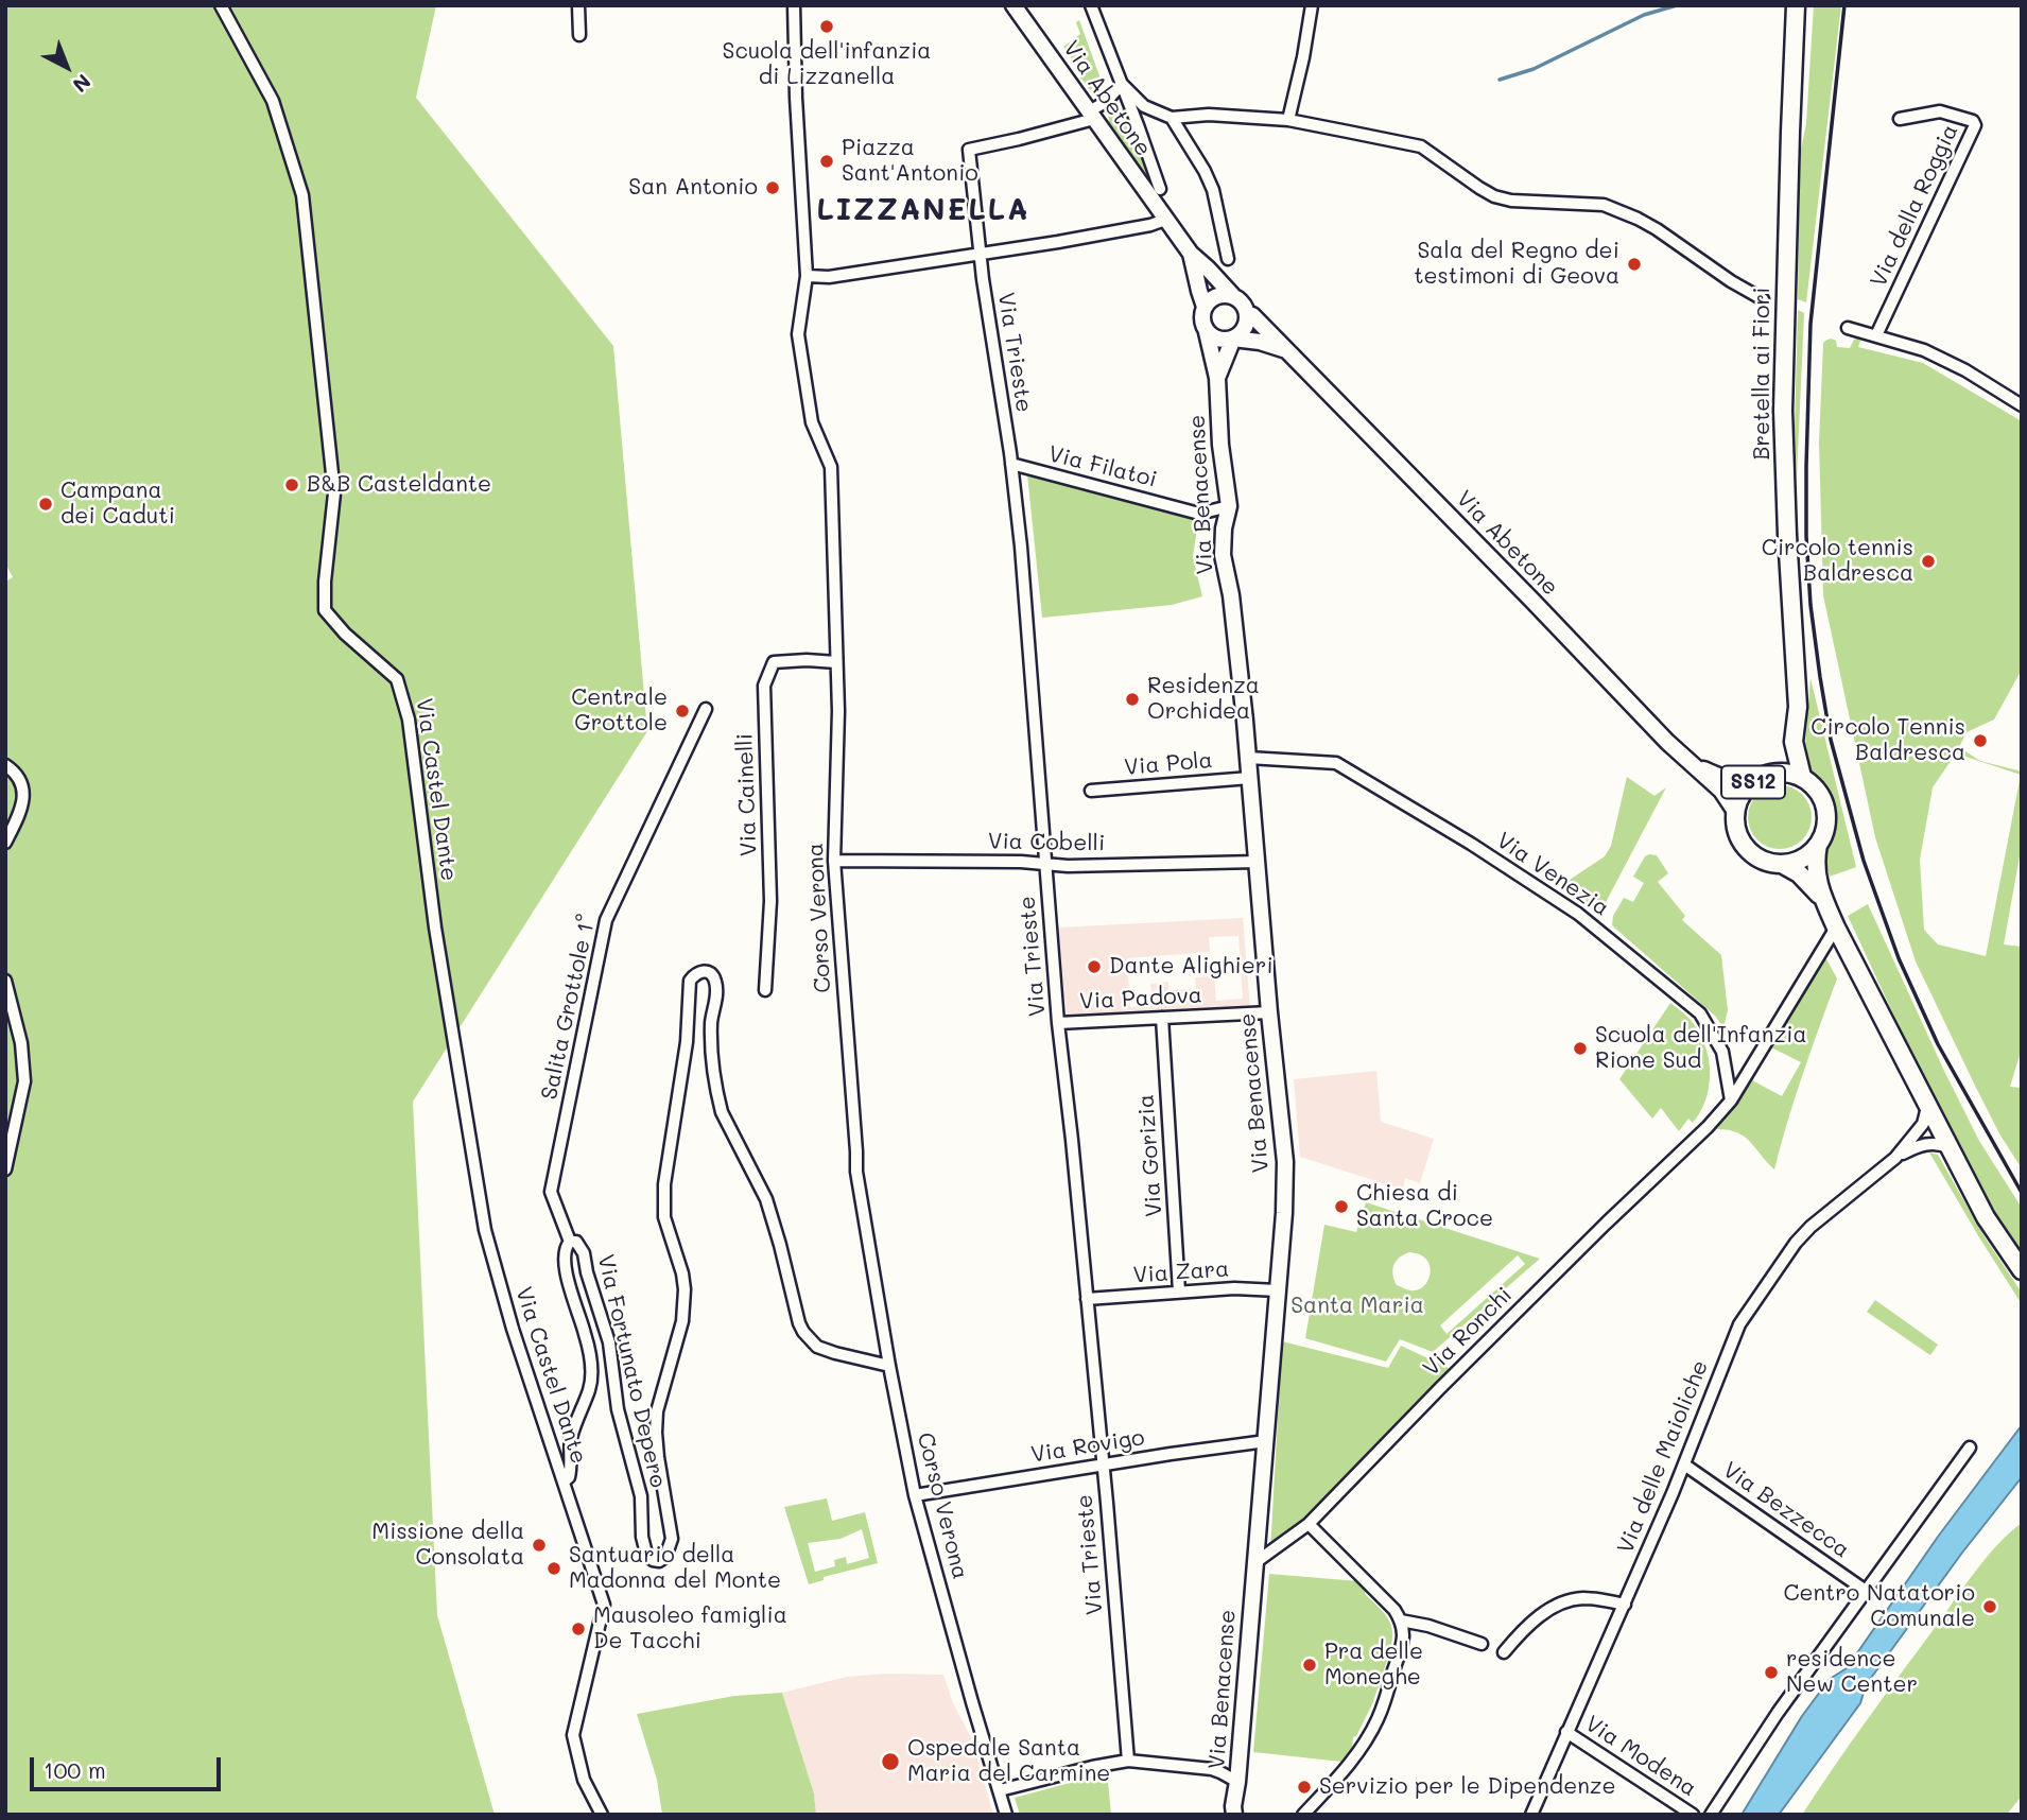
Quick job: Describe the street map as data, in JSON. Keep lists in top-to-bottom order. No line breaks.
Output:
{"streets":{"main road":["Via Abetone","Bretella ai Fiori","Via Benacense","SS12"],"street":["Via della Roggia","Via Trieste","Via Filatoi","Via Pola","Via Castel Dante","Via Cainelli","Via Cobelli","Via Venezia","Corso Verona","Via Padova","Salita Grottole 1°","Via Gorizia","Via Zara","Via Ronchi","Via Fortunato Depero","Via Rovigo","Via delle Maioliche","Via Bezzecca","Via Modena"]},"crossings":[["Via Abetone","Via Trieste"],["Via Abetone","SS12"],["Via Trieste","Via Filatoi"],["Via Trieste","Via Cobelli"],["Via Trieste","Via Padova"],["Via Trieste","Via Zara"],["Via Trieste","Via Rovigo"],["Bretella ai Fiori","SS12"],["Via Filatoi","Via Benacense"],["Via Benacense","Via Pola"],["Via Benacense","SS12"],["Via Benacense","Via Cobelli"],["Via Benacense","Via Venezia"],["Via Benacense","Via Padova"],["Via Benacense","Via Zara"],["Via Benacense","Via Ronchi"],["Via Benacense","Via Rovigo"],["SS12","Via delle Maioliche"],["Via Castel Dante","Via Fortunato Depero"],["Via Cainelli","Corso Verona"],["Via Cobelli","Corso Verona"],["Via Venezia","Via Ronchi"],["Corso Verona","Via Fortunato Depero"],["Corso Verona","Via Rovigo"],["Via Padova","Via Gorizia"],["Salita Grottole 1°","Via Fortunato Depero"],["Via Gorizia","Via Zara"],["Via delle Maioliche","Via Bezzecca"],["Via delle Maioliche","Via Modena"]],"districts":["LIZZANELLA"],"parks":["Santa Maria"],"places":["Scuola dell'infanzia di Lizzanella","Piazza Sant'Antonio","San Antonio","Sala del Regno dei testimoni di Geova","B&B Casteldante","Campana dei Caduti","Circolo tennis Baldresca","Residenza Orchidea","Centrale Grottole","Circolo Tennis Baldresca","Dante Alighieri","Scuola dell'Infanzia Rione Sud","Chiesa di Santa Croce","Missione della Consolata","Santuario della Madonna del Monte","Centro Natatorio Comunale","Mausoleo famiglia De Tacchi","Pra delle Moneghe","residence New Center","Ospedale Santa Maria del Carmine","Servizio per le Dipendenze"],"scale_bar":"100 m","north":"bottom right"}
